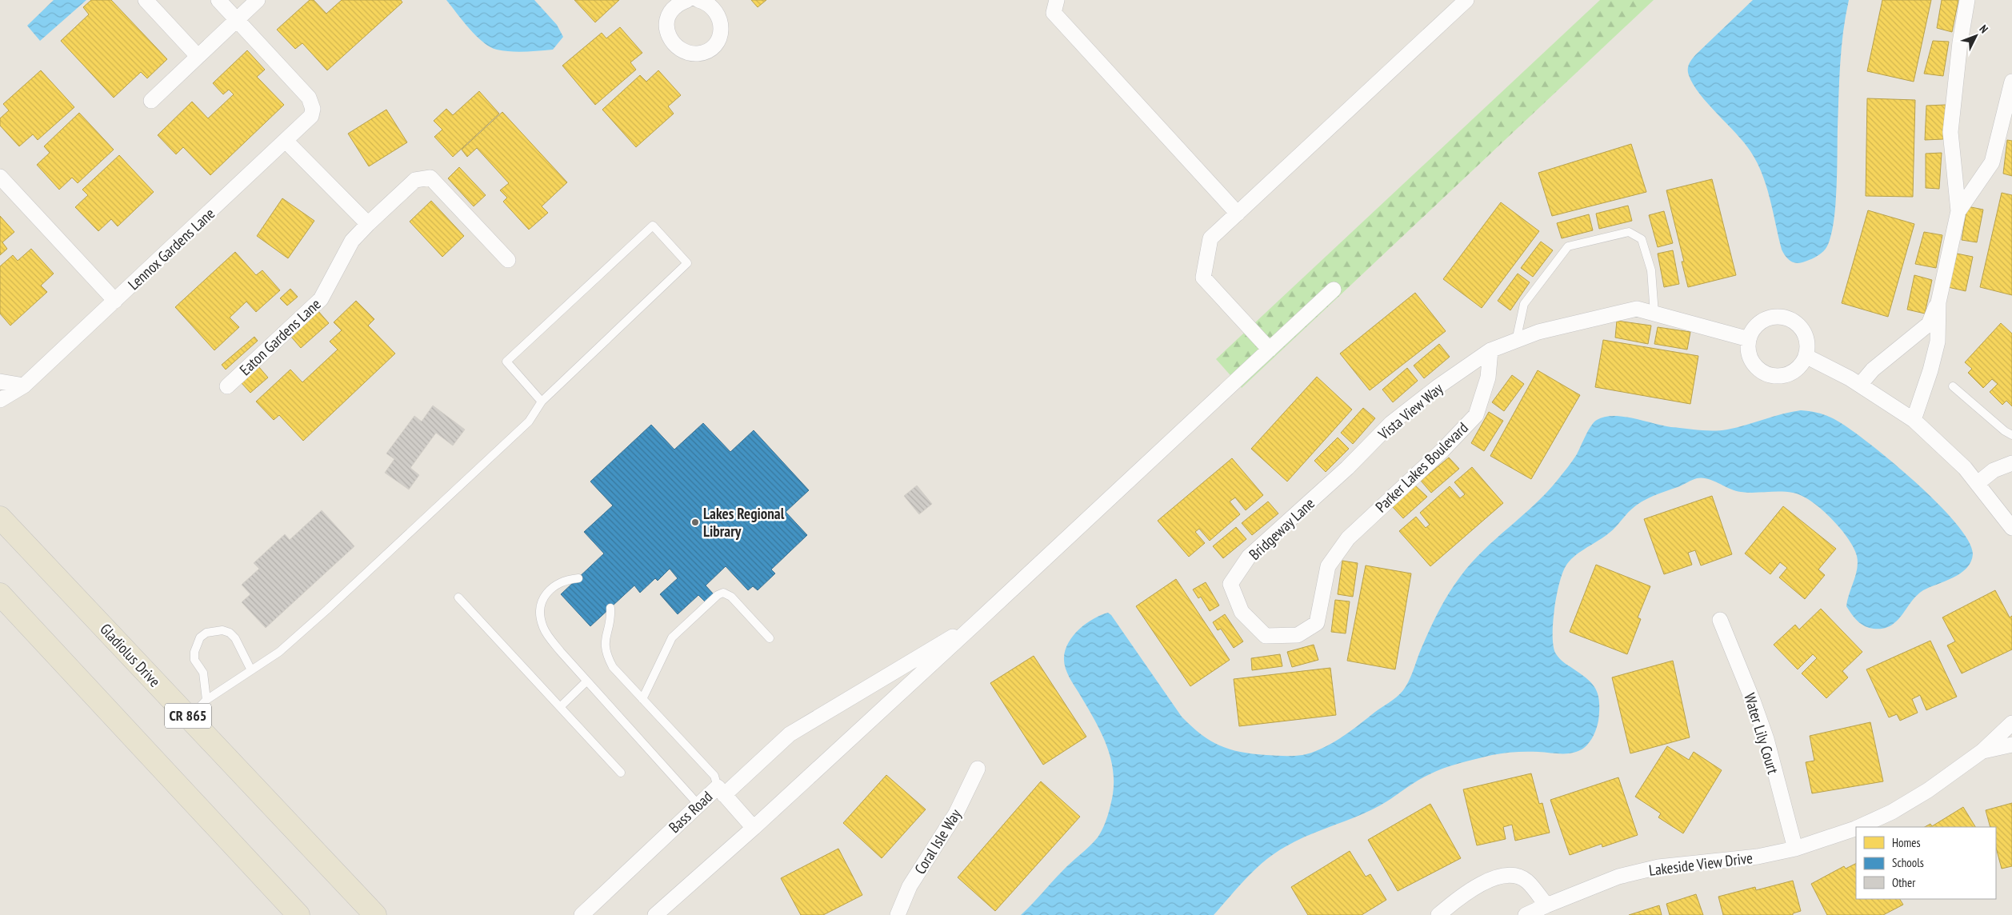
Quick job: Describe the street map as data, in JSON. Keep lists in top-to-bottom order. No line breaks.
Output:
{"streets":{"main road":["Gladiolus Drive","CR 865"],"street":["Lennox Gardens Lane","Eaton Gardens Lane","Vista View Way","Parker Lakes Boulevard","Bridgeway Lane","Water Lily Court","Bass Road","Coral Isle Way","Lakeside View Drive"]},"crossings":[["Vista View Way","Parker Lakes Boulevard"],["Vista View Way","Bridgeway Lane"],["Parker Lakes Boulevard","Bridgeway Lane"],["Water Lily Court","Lakeside View Drive"]],"places":["Lakes Regional Library"],"legend":["Homes","Schools","Other"],"north":"top right"}
